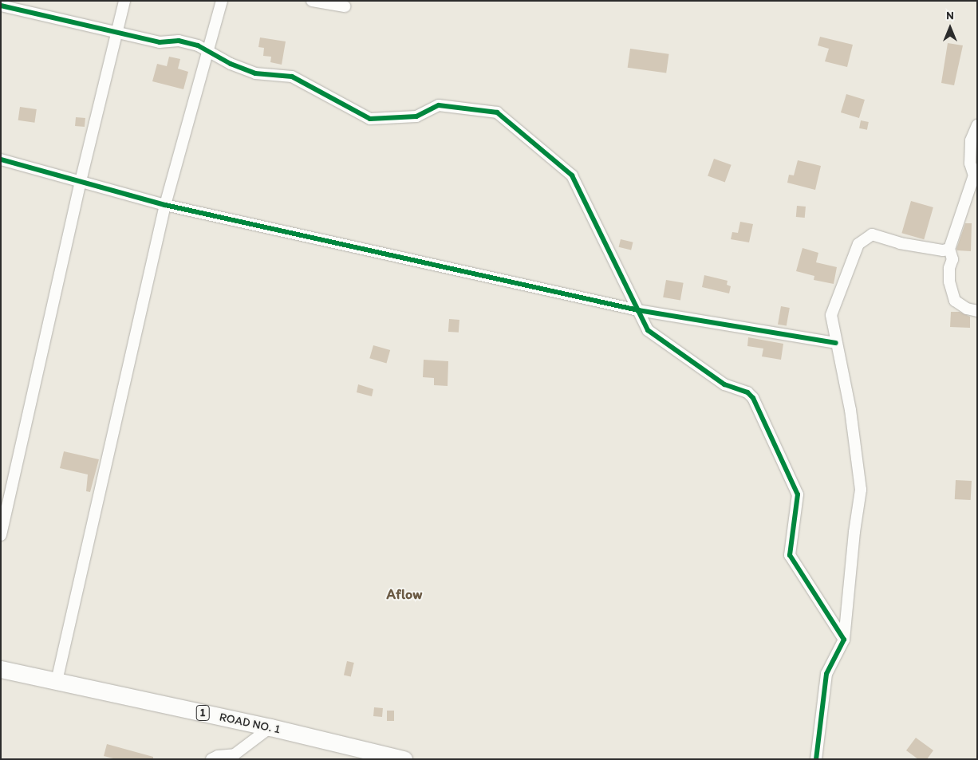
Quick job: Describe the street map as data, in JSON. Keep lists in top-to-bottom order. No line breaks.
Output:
{"streets":{"highway":["1","ROAD NO. 1"]},"districts":["Aflow"],"north":"top"}
